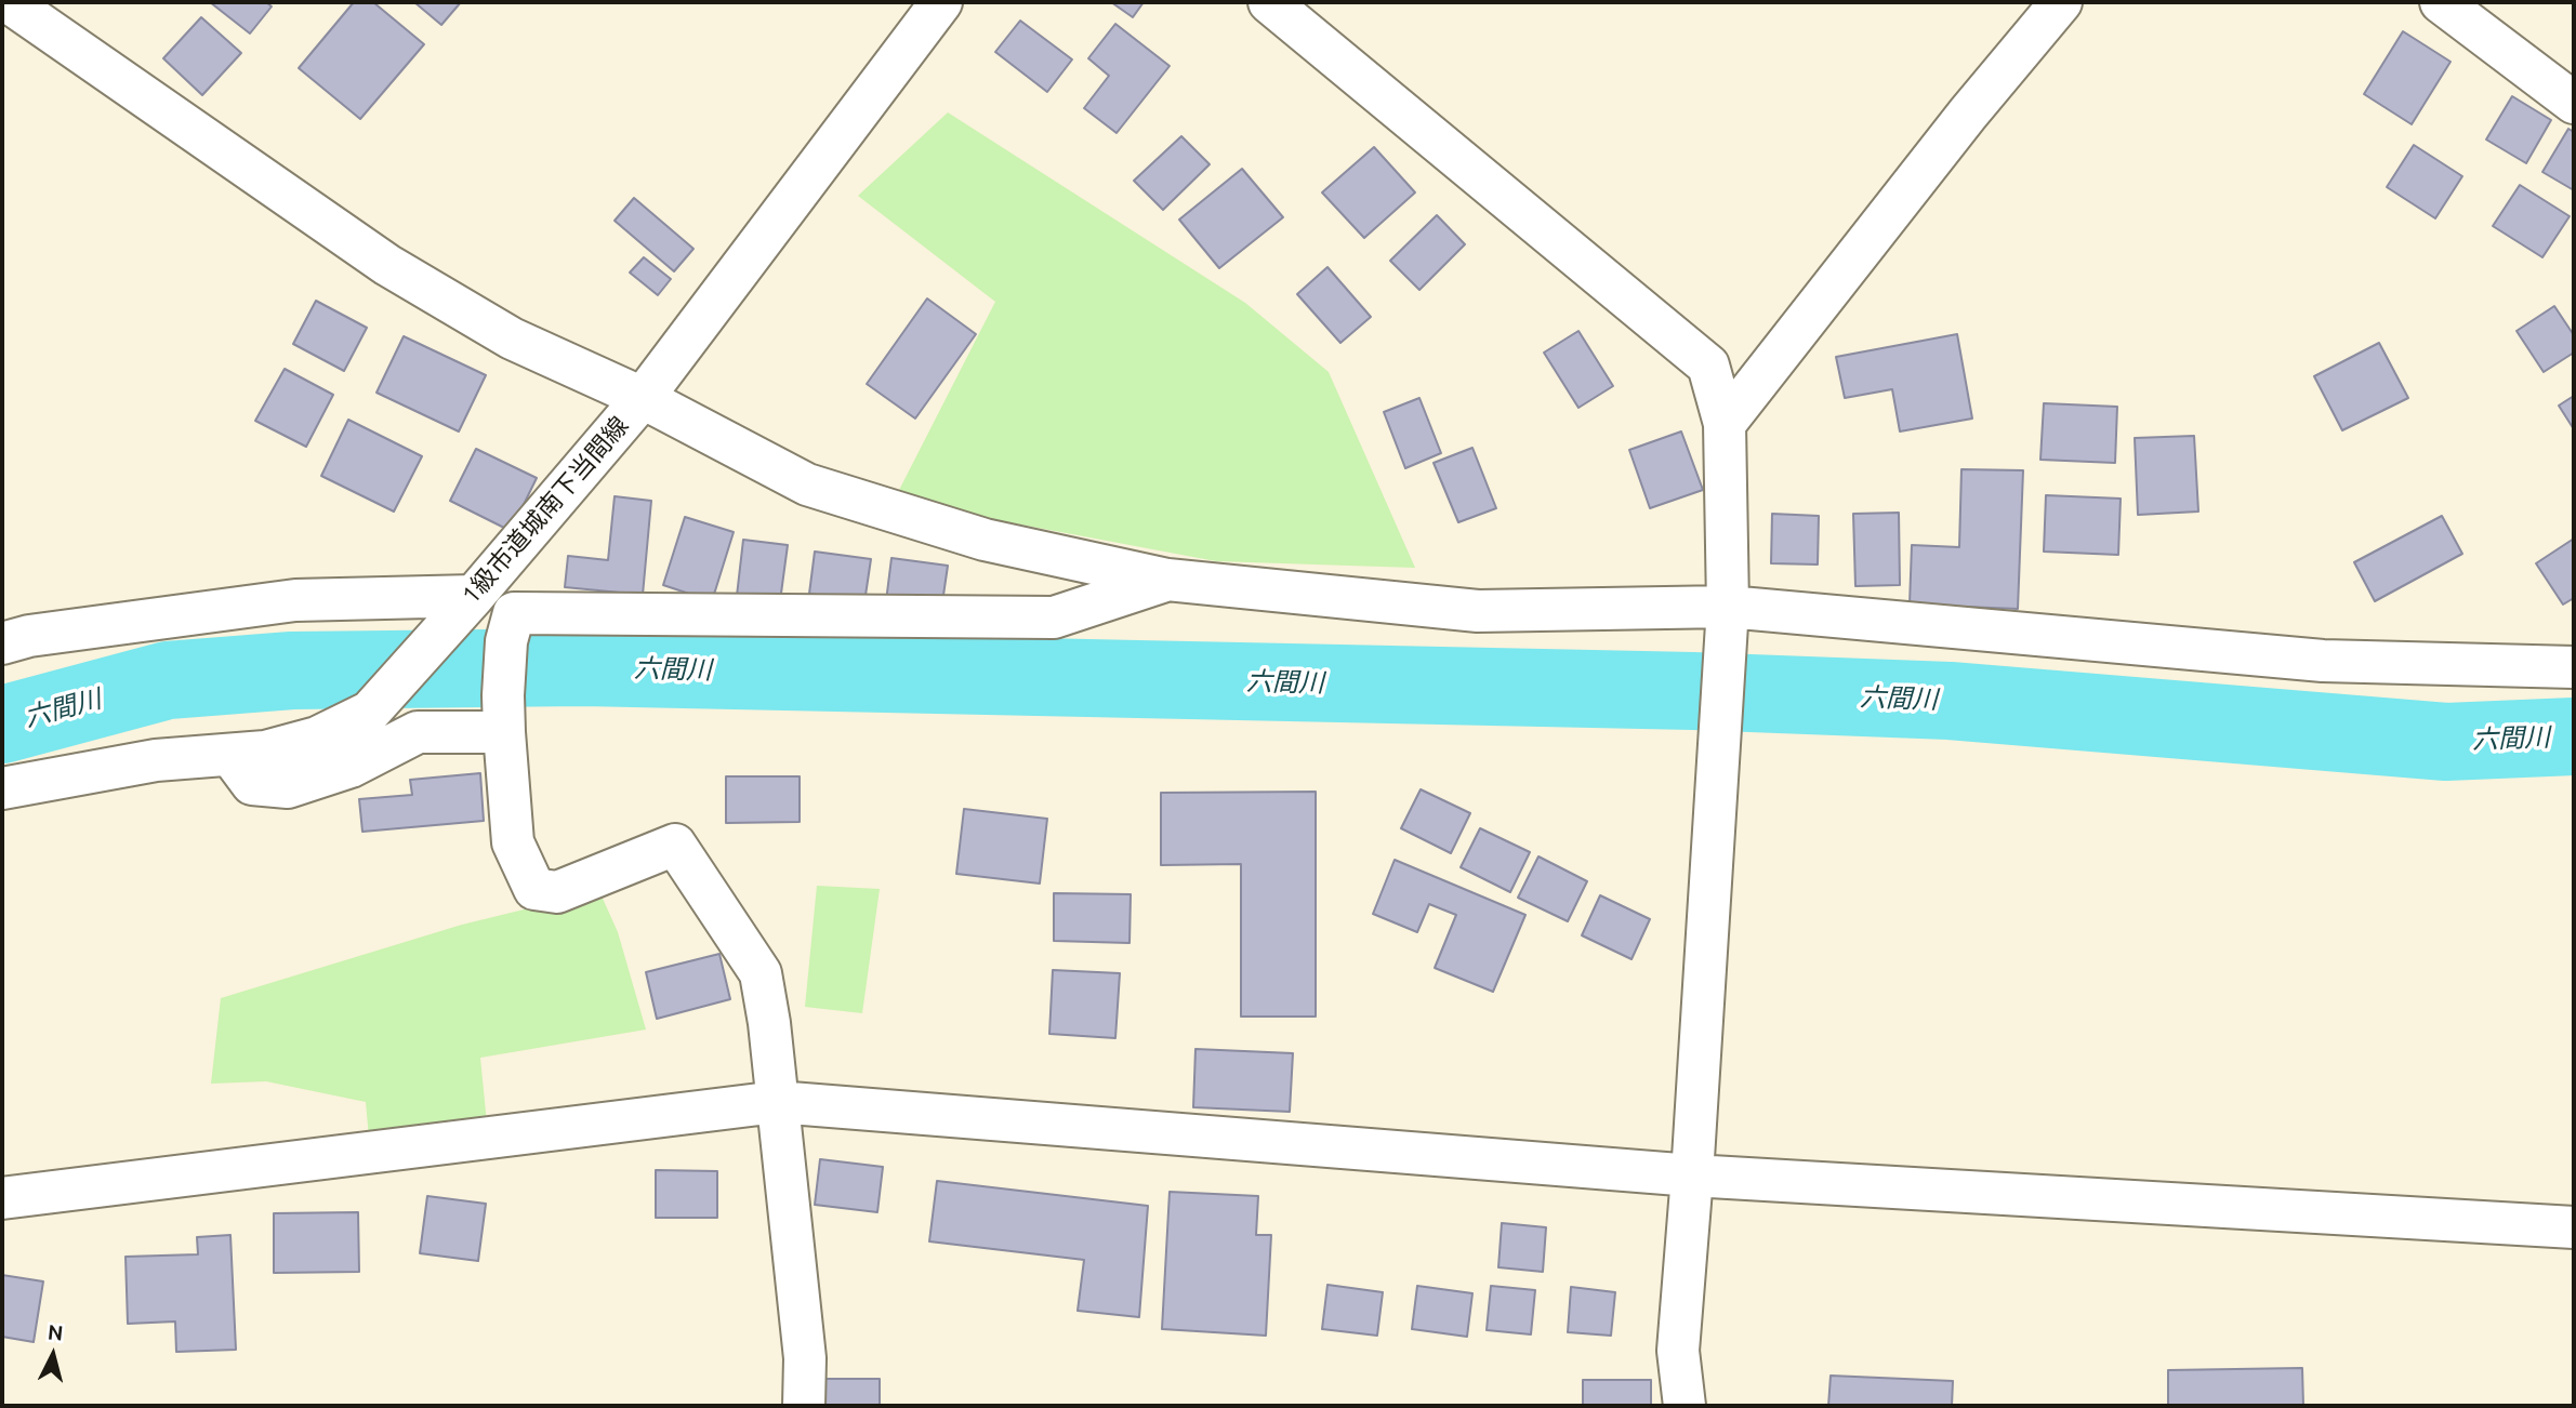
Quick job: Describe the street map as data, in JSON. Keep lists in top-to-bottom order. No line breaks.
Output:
{"streets":{"street":["1級市道城南下当間線"]},"water":["六間川"],"north":"top"}
